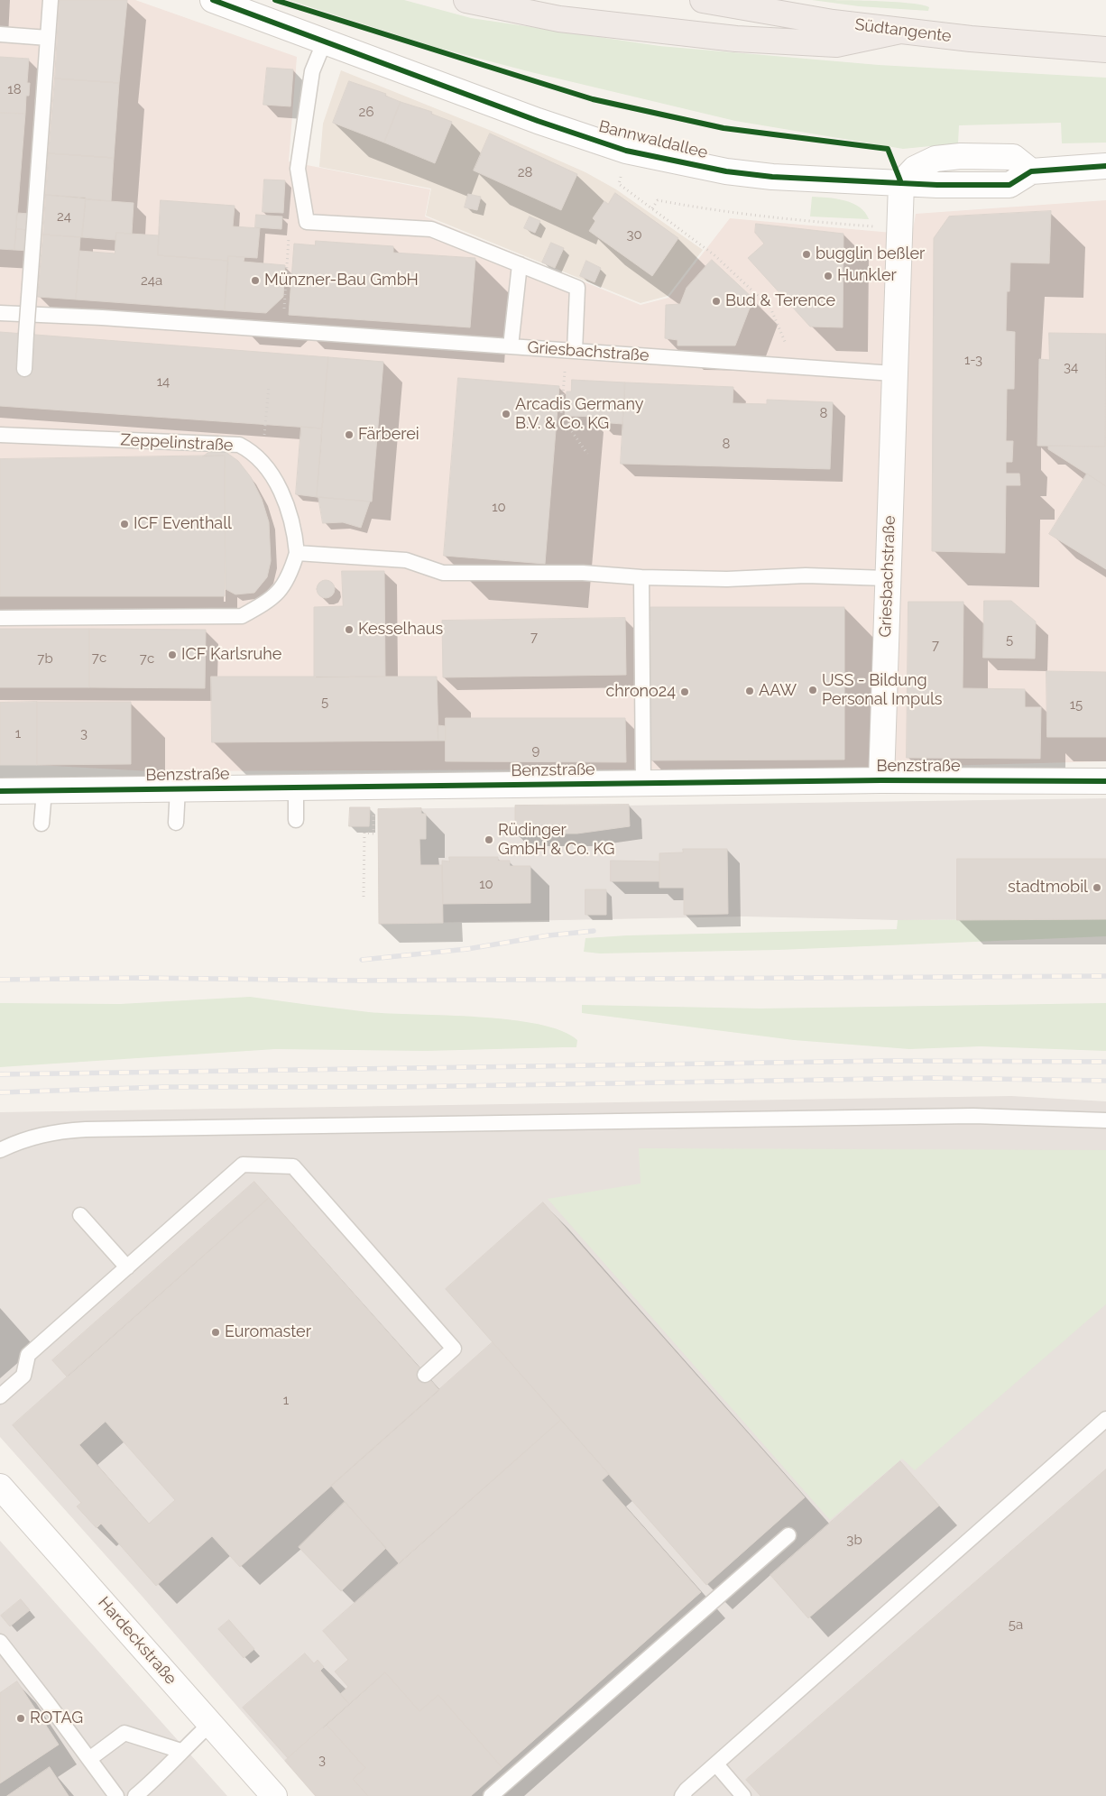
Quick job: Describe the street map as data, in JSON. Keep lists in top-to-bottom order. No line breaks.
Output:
{"streets":{"highway":["Südtangente"],"street":["Bannwaldallee","Griesbachstraße","Benzstraße","Hardeckstraße"],"lane":["Zeppelinstraße"]},"crossings":[["Bannwaldallee","Griesbachstraße"],["Griesbachstraße","Benzstraße"]],"places":["bugglin beßler","Hunkler","Münzner-Bau GmbH","Bud & Terence","Arcadis Germany B.V. & Co. KG","Färberei","ICF Eventhall","Kesselhaus","ICF Karlsruhe","USS - Bildung Personal Impuls","AAW","chrono24","Rüdinger GmbH & Co. KG","stadtmobil","Euromaster","ROTAG"],"house_numbers":["18","26","28","24","30","24a","1-3","34","14","8","8","10","7","5","7","7c","7b","7c","5","15","1","3","9","10","1","3b","5a","3"]}
